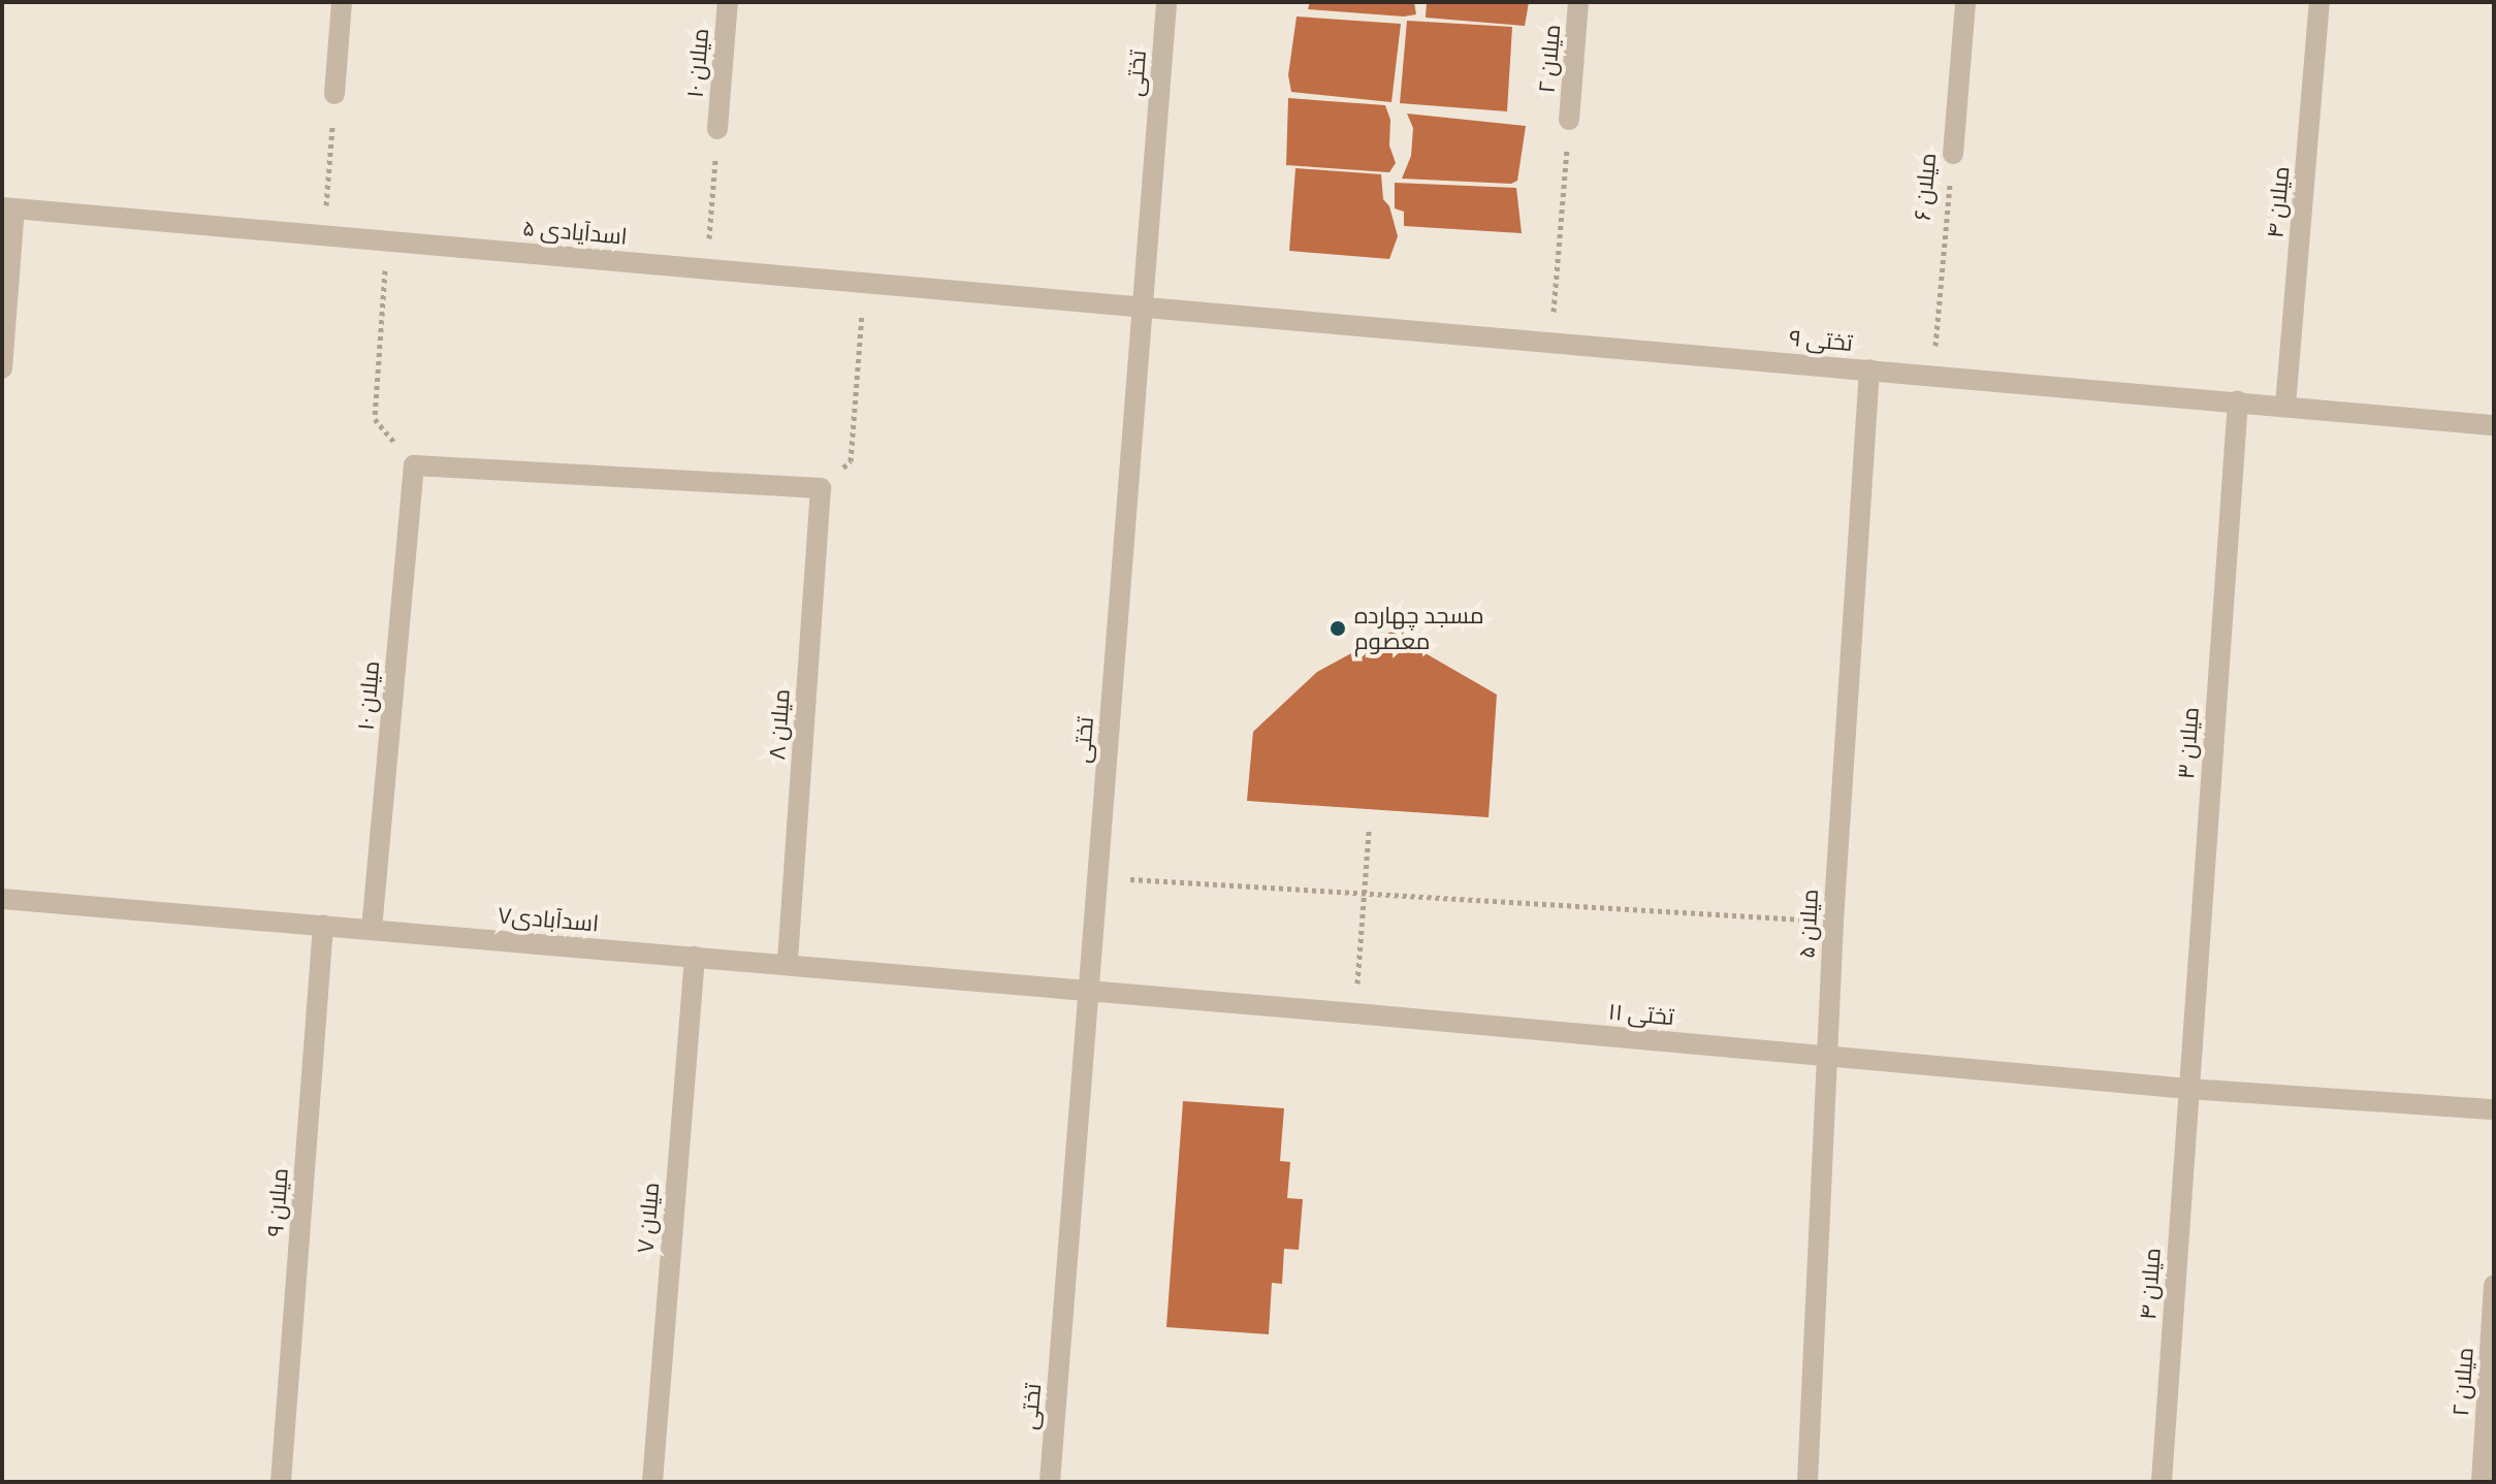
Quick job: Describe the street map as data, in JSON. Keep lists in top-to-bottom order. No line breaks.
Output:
{"streets":{"street":["میلان ۲","میلان ۱۰","تختی","میلان ۶","میلان ۴","اسدآیادی ۵","تختی ۹","میلان ۸","میلان ۳","اسدآبادی۷","میلان ۵","تختی ۱۱","میلان ۹","میلان ۷"]},"crossings":[["میلان ۱۰","اسدآبادی۷"],["تختی","اسدآیادی ۵"],["تختی","تختی ۹"],["تختی","اسدآبادی۷"],["تختی","تختی ۱۱"],["میلان ۶","تختی ۹"],["میلان ۴","تختی ۹"],["میلان ۴","میلان ۳"],["میلان ۴","تختی ۱۱"],["اسدآیادی ۵","تختی ۹"],["تختی ۹","میلان ۳"],["تختی ۹","میلان ۵"],["میلان ۸","اسدآبادی۷"],["میلان ۳","تختی ۱۱"],["اسدآبادی۷","تختی ۱۱"],["اسدآبادی۷","میلان ۹"],["اسدآبادی۷","میلان ۷"],["میلان ۵","تختی ۱۱"]],"places":["مسجد چهارده معصوم"]}
